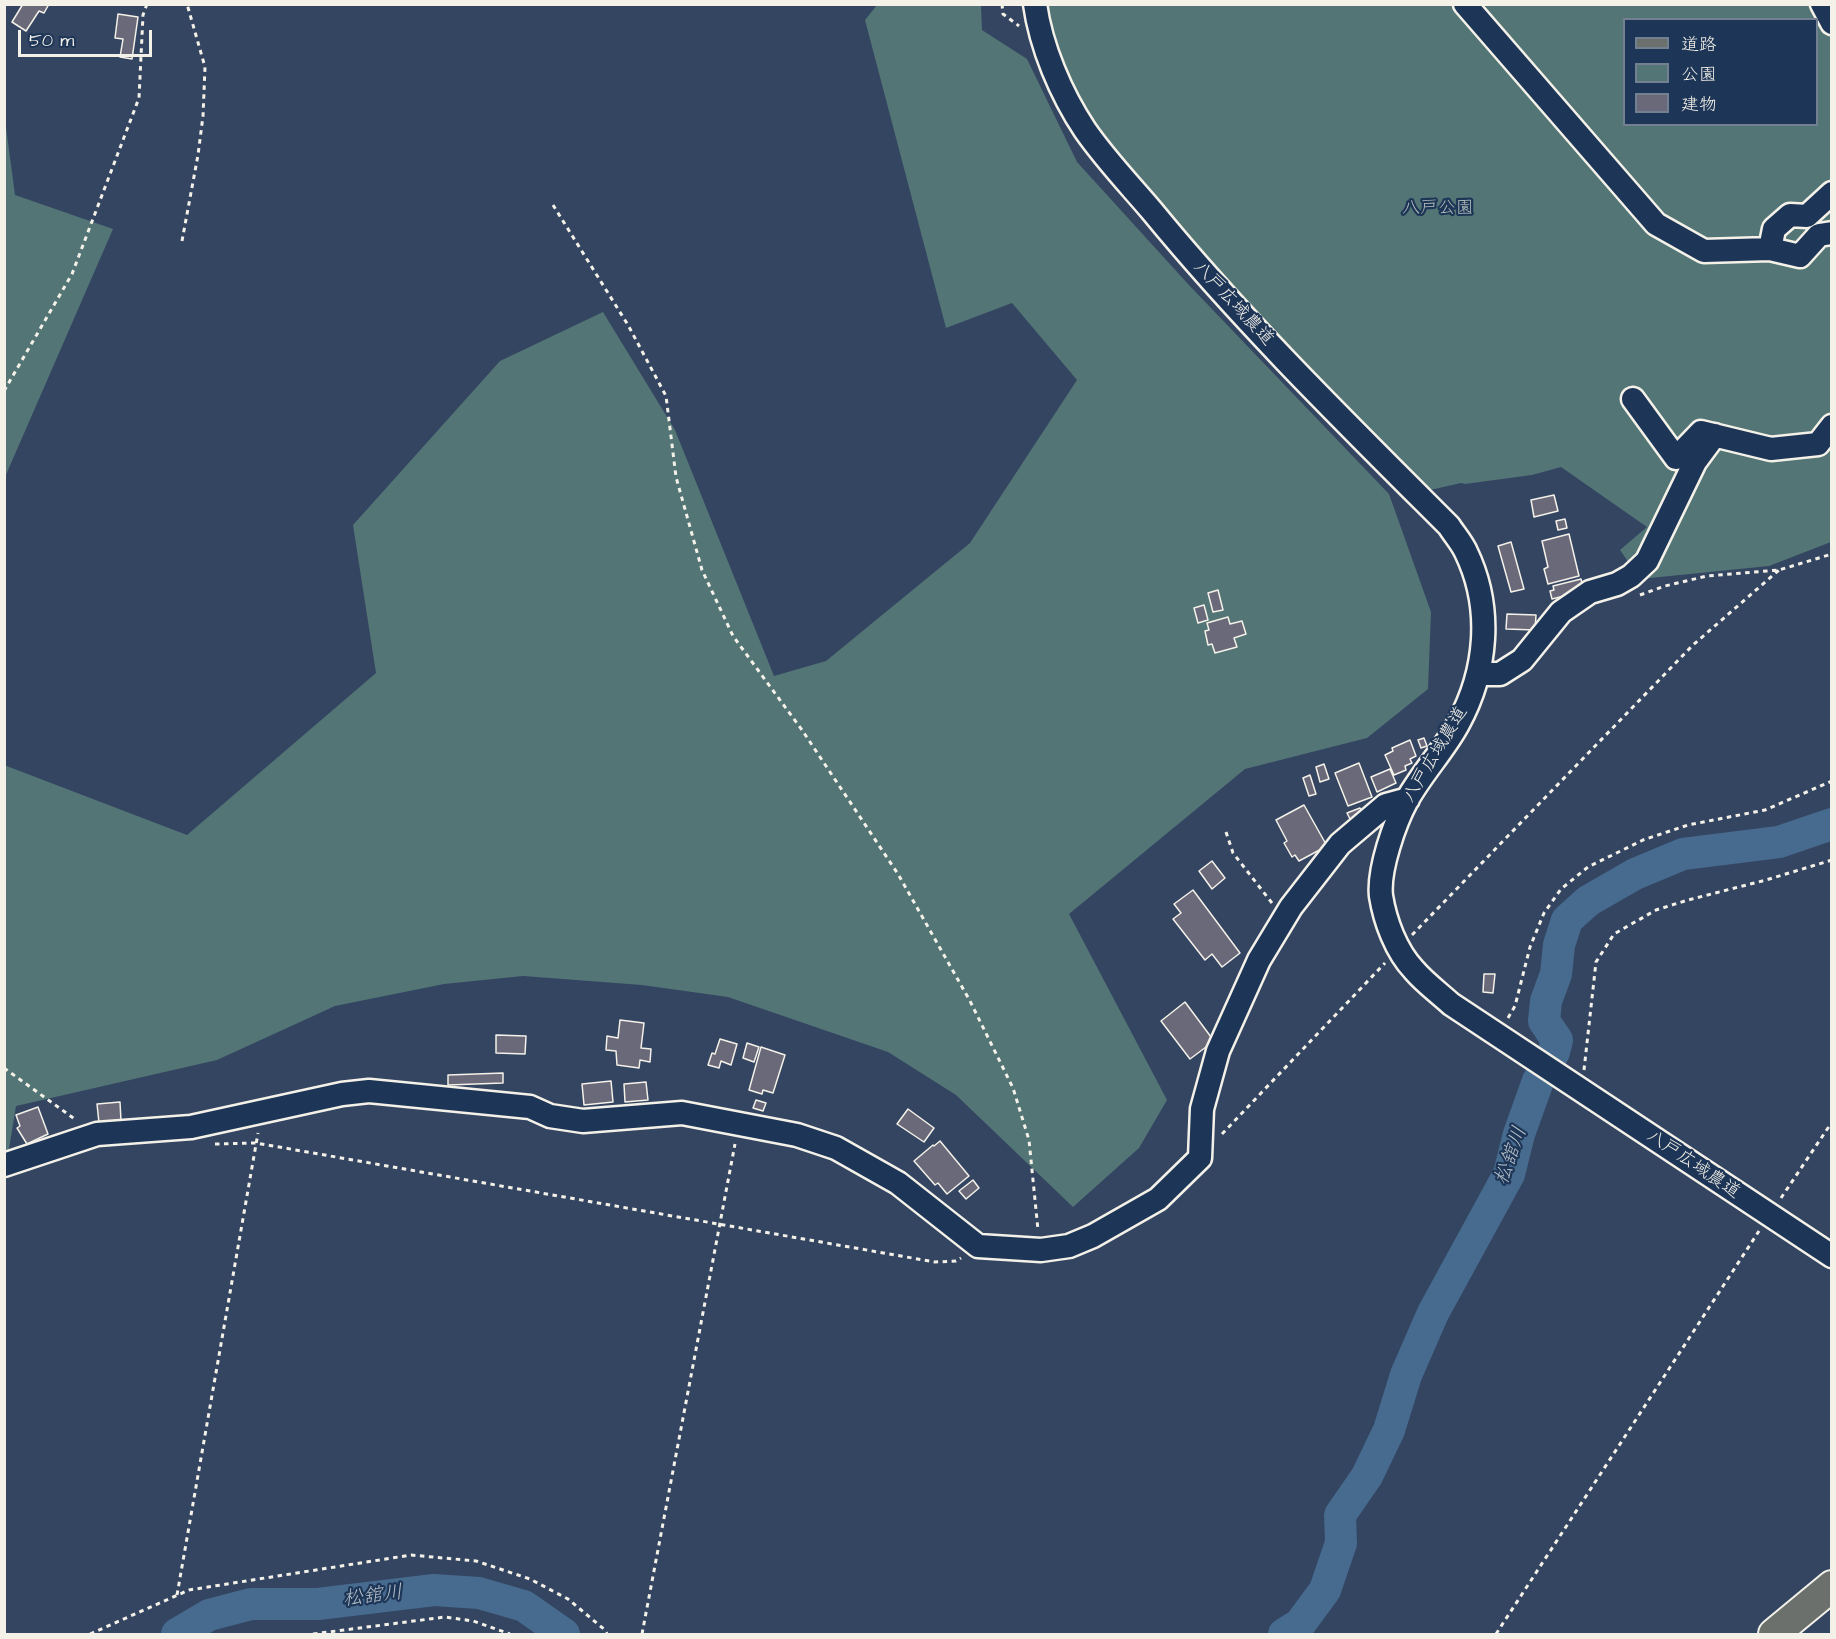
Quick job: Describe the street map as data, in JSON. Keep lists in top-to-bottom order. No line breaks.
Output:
{"streets":{"street":["八戸広域農道"]},"water":["松舘川"],"parks":["八戸公園"],"legend":["道路","公園","建物"],"scale_bar":"50 m"}
